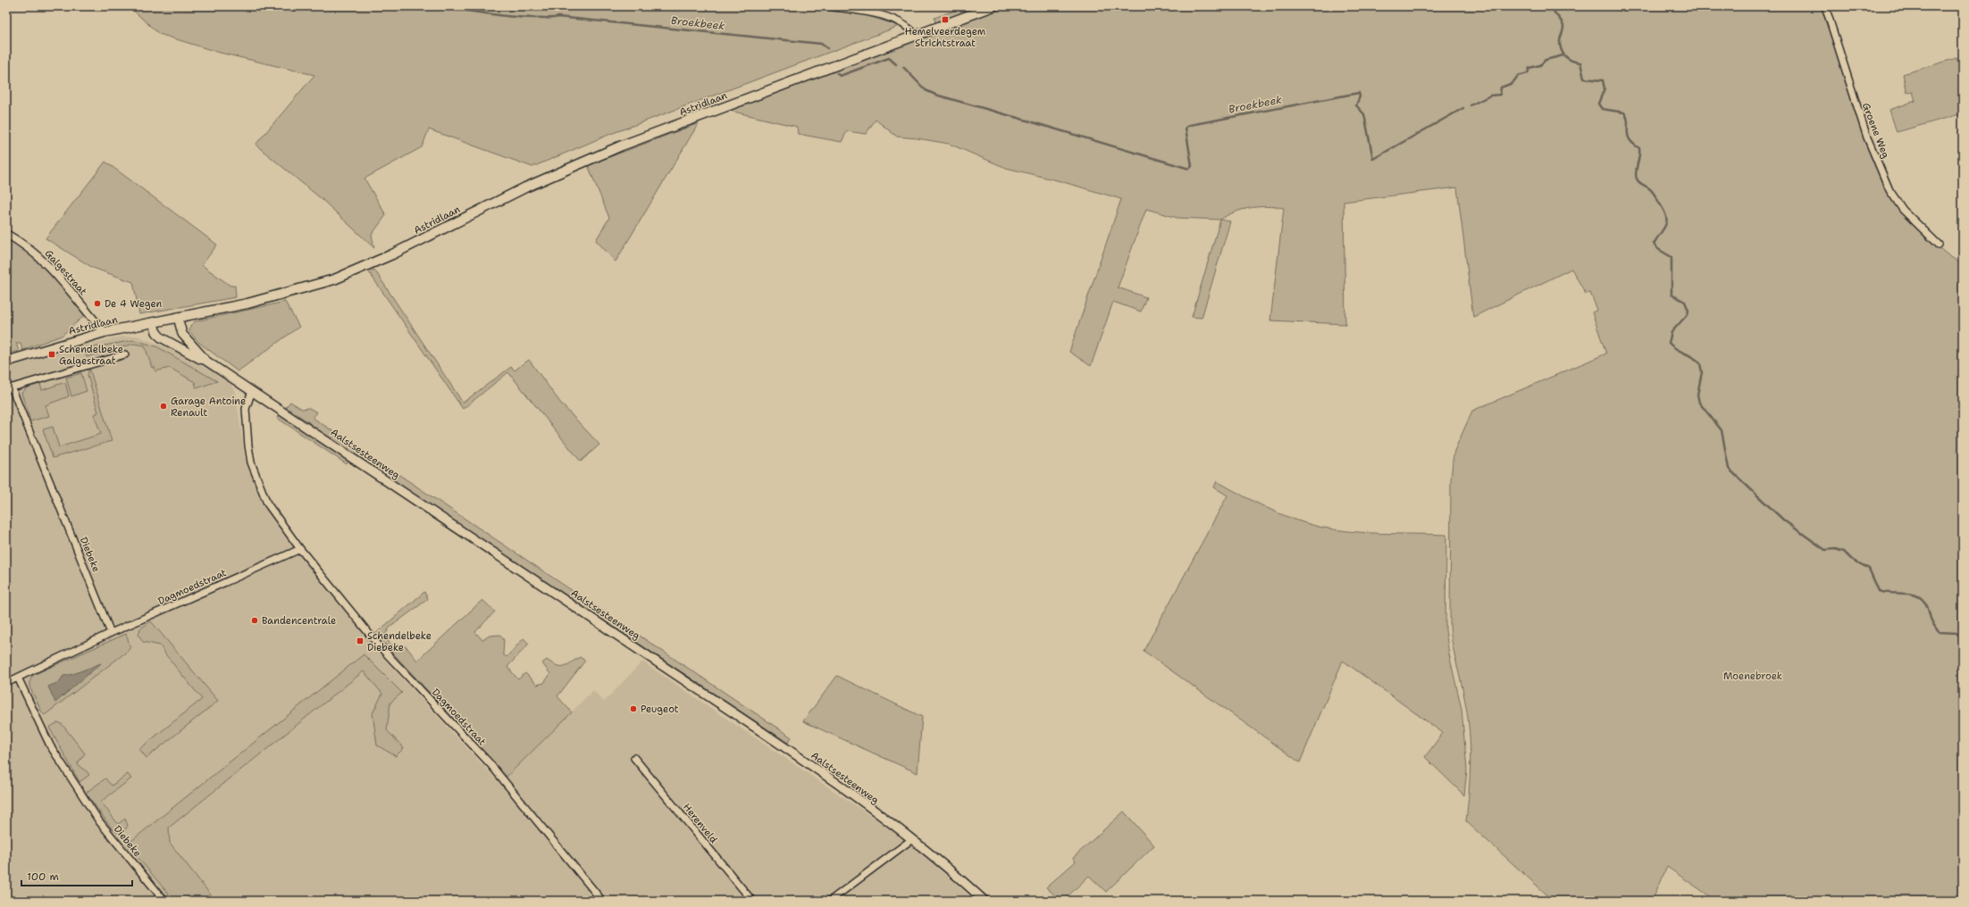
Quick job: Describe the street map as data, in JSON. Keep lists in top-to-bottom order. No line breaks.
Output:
{"streets":{"main road":["Astridlaan","Aalstsesteenweg"],"street":["Groene Weg","Galgestraat","Diebeke","Dagmoedstraat","Herenveld"]},"crossings":[["Astridlaan","Galgestraat"],["Astridlaan","Aalstsesteenweg"],["Aalstsesteenweg","Dagmoedstraat"],["Diebeke","Dagmoedstraat"]],"water":["Broekbeek"],"parks":["Moenebroek"],"places":{"transit":["Hemelveerdegem Strichtstraat","Schendelbeke Galgestraat","Schendelbeke Diebeke"],"other":["De 4 Wegen","Garage Antoine Renault","Bandencentrale","Peugeot"]},"scale_bar":"100 m"}
